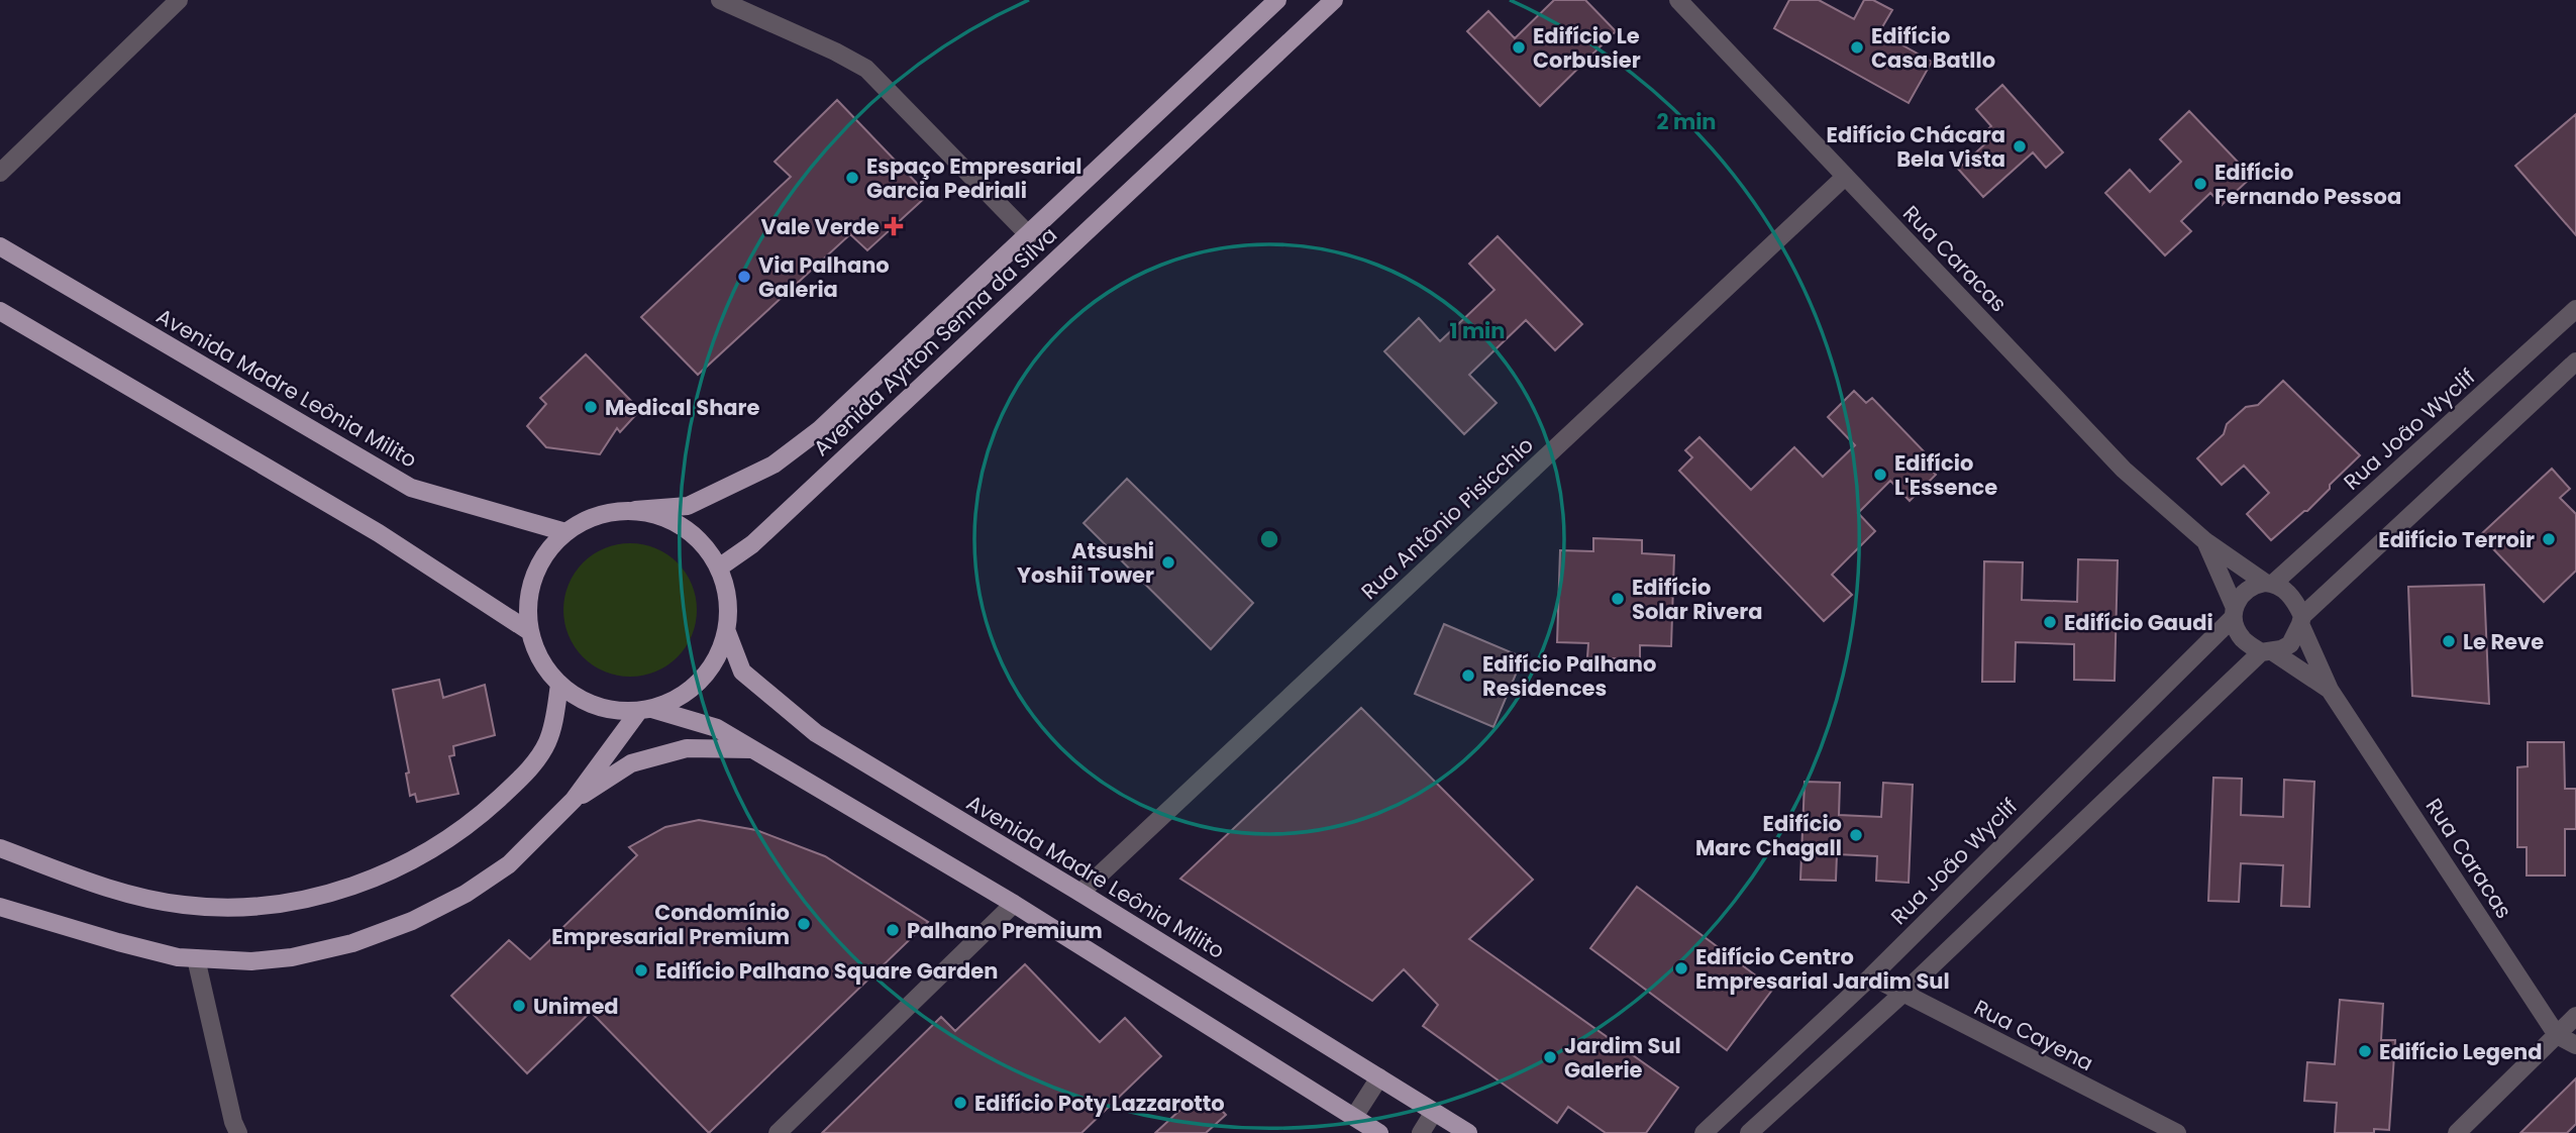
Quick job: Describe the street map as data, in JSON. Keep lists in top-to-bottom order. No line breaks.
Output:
{"streets":{"main road":["Avenida Ayrton Senna da Silva","Avenida Madre Leônia Milito"],"street":["Rua Caracas","Rua João Wyclif","Rua Antônio Pisicchio","Rua Cayena"]},"crossings":[["Rua Caracas","Rua João Wyclif"],["Rua Caracas","Rua Antônio Pisicchio"],["Avenida Ayrton Senna da Silva","Avenida Madre Leônia Milito"],["Avenida Madre Leônia Milito","Rua Antônio Pisicchio"],["Rua João Wyclif","Rua Cayena"]],"places":{"other":["Edifício Le Corbusier","Edifício Casa Batllo","Edifício Chácara Bela Vista","Espaço Empresarial Garcia Pedriali","Edifício Fernando Pessoa","Via Palhano Galeria","Medical Share","Edifício L'Essence","Edifício Terroir","Atsushi Yoshii Tower","Edifício Solar Rivera","Edifício Gaudi","Le Reve","Edifício Palhano Residences","Edifício Marc Chagall","Condomínio Empresarial Premium","Palhano Premium","Edifício Centro Empresarial Jardim Sul","Edifício Palhano Square Garden","Unimed","Edifício Legend","Jardim Sul Galerie","Edifício Poty Lazzarotto"],"health":["Vale Verde"]},"rings":["2 min","1 min"]}
